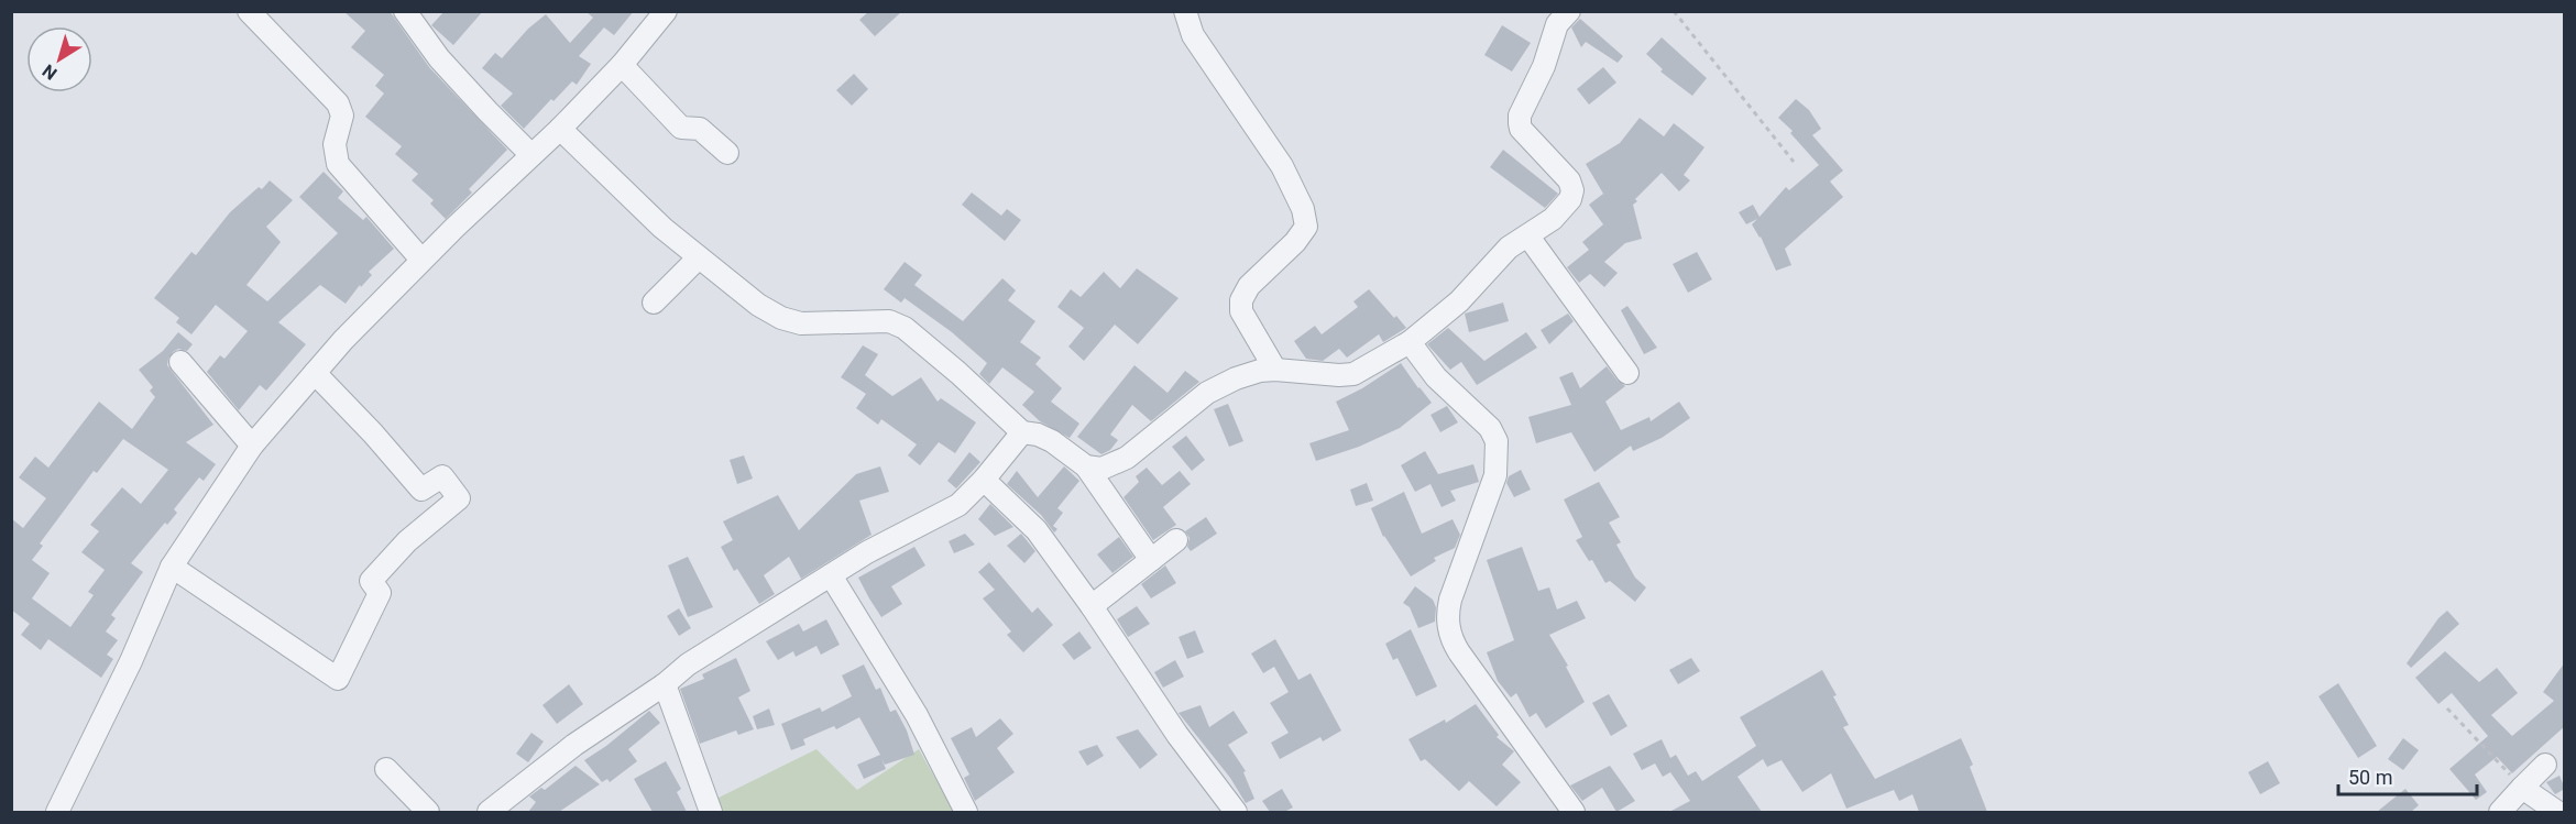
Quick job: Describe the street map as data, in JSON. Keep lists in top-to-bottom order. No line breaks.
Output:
{"scale_bar":"50 m","north":"bottom left"}
